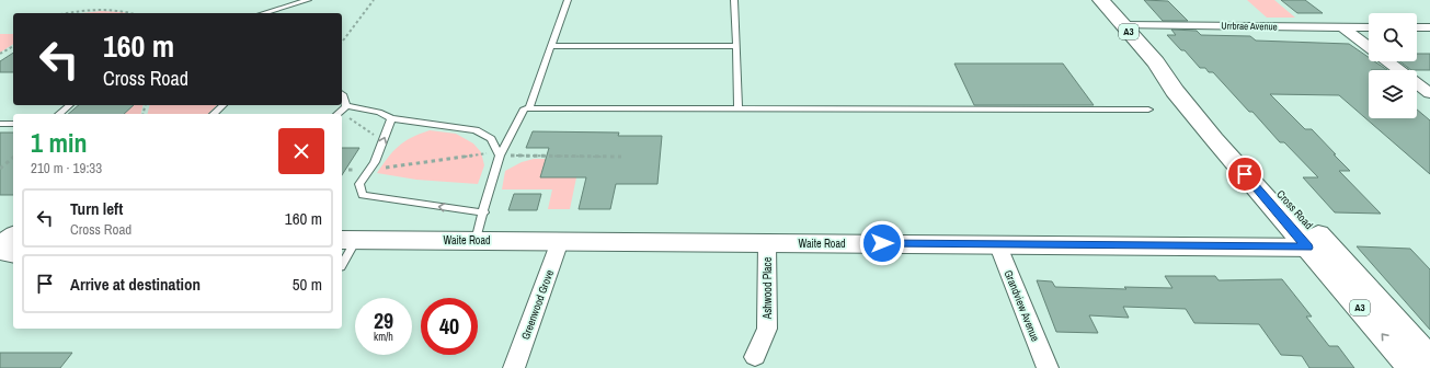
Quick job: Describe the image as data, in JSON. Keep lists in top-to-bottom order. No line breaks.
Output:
{"streets":{"highway":["A3","Cross Road"],"street":["Urrbrae Avenue","Waite Road","Ashwood Place","Greenwood Grove","Grandview Avenue"]},"crossings":[["Urrbrae Avenue","Cross Road"],["Cross Road","Waite Road"],["Waite Road","Ashwood Place"],["Waite Road","Greenwood Grove"],["Waite Road","Grandview Avenue"]],"page":{"turn":["160 m","Cross Road"],"heading":["1 min","210 m · 19:33"],"list":[{"name":"Turn left","note":"Cross Road","value":"160 m"},{"name":"Arrive at destination","value":"50 m"}],"speed":"29 km/h","limit":"40"}}
